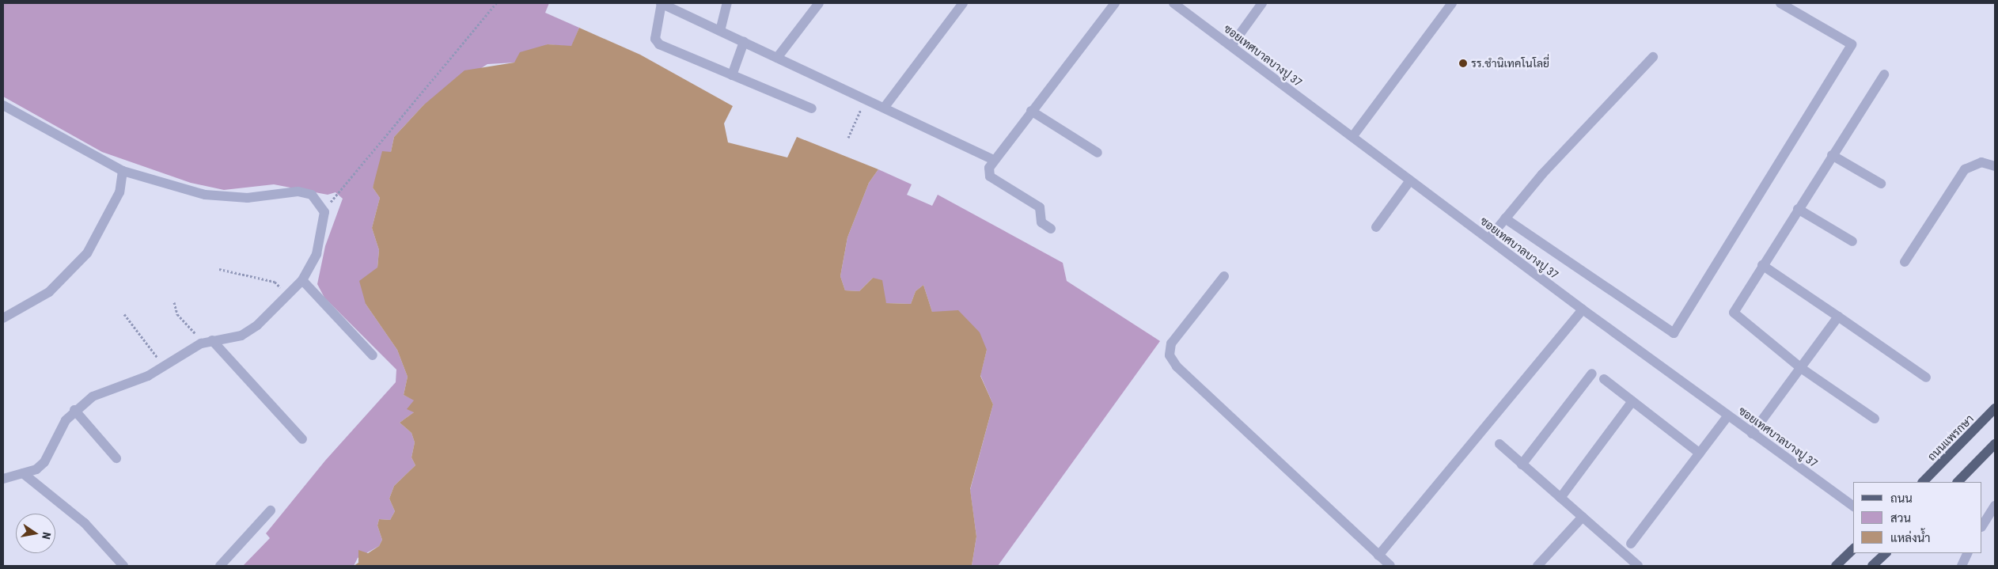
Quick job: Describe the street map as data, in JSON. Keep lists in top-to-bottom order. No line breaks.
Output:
{"streets":{"main road":["ถนนแพรกษา"],"street":["ซอยเทศบาลบางปู 37"]},"places":["รร.ชำนิเทคโนโลยี่"],"legend":["ถนน","สวน","แหล่งน้ำ"],"north":"right"}
